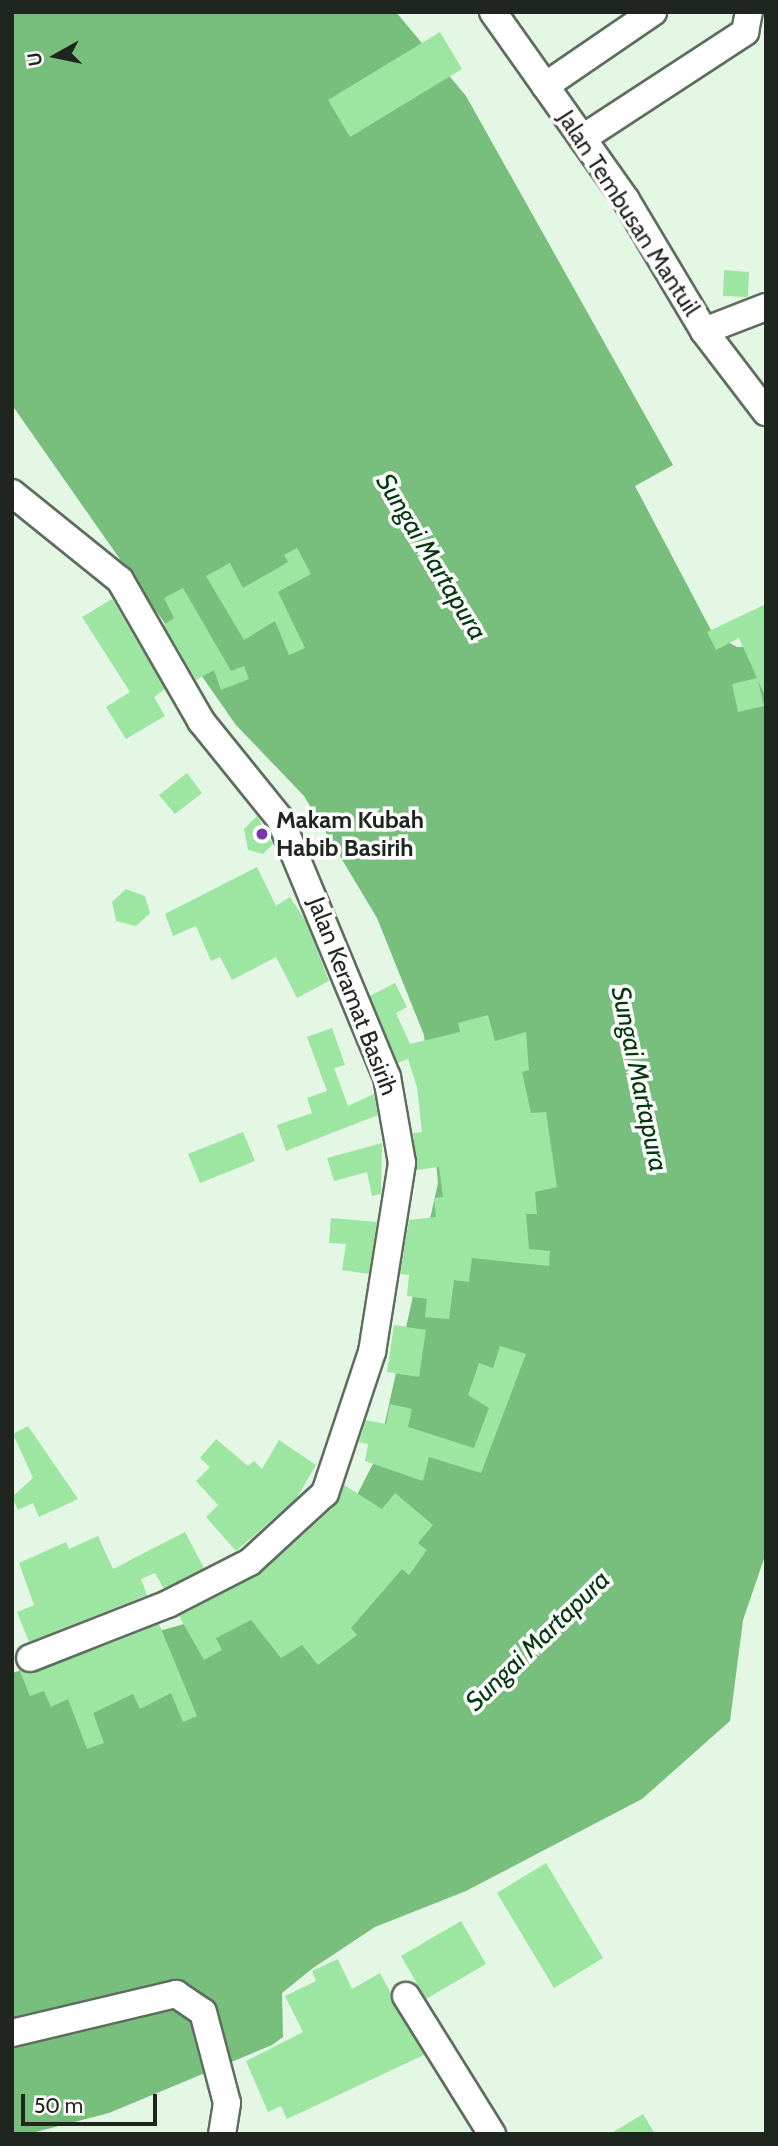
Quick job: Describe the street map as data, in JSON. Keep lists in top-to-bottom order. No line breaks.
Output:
{"streets":{"street":["Jalan Tembusan Mantuil","Jalan Keramat Basirih"]},"water":["Sungai Martapura"],"places":["Makam Kubah Habib Basirih"],"scale_bar":"50 m","north":"left"}
